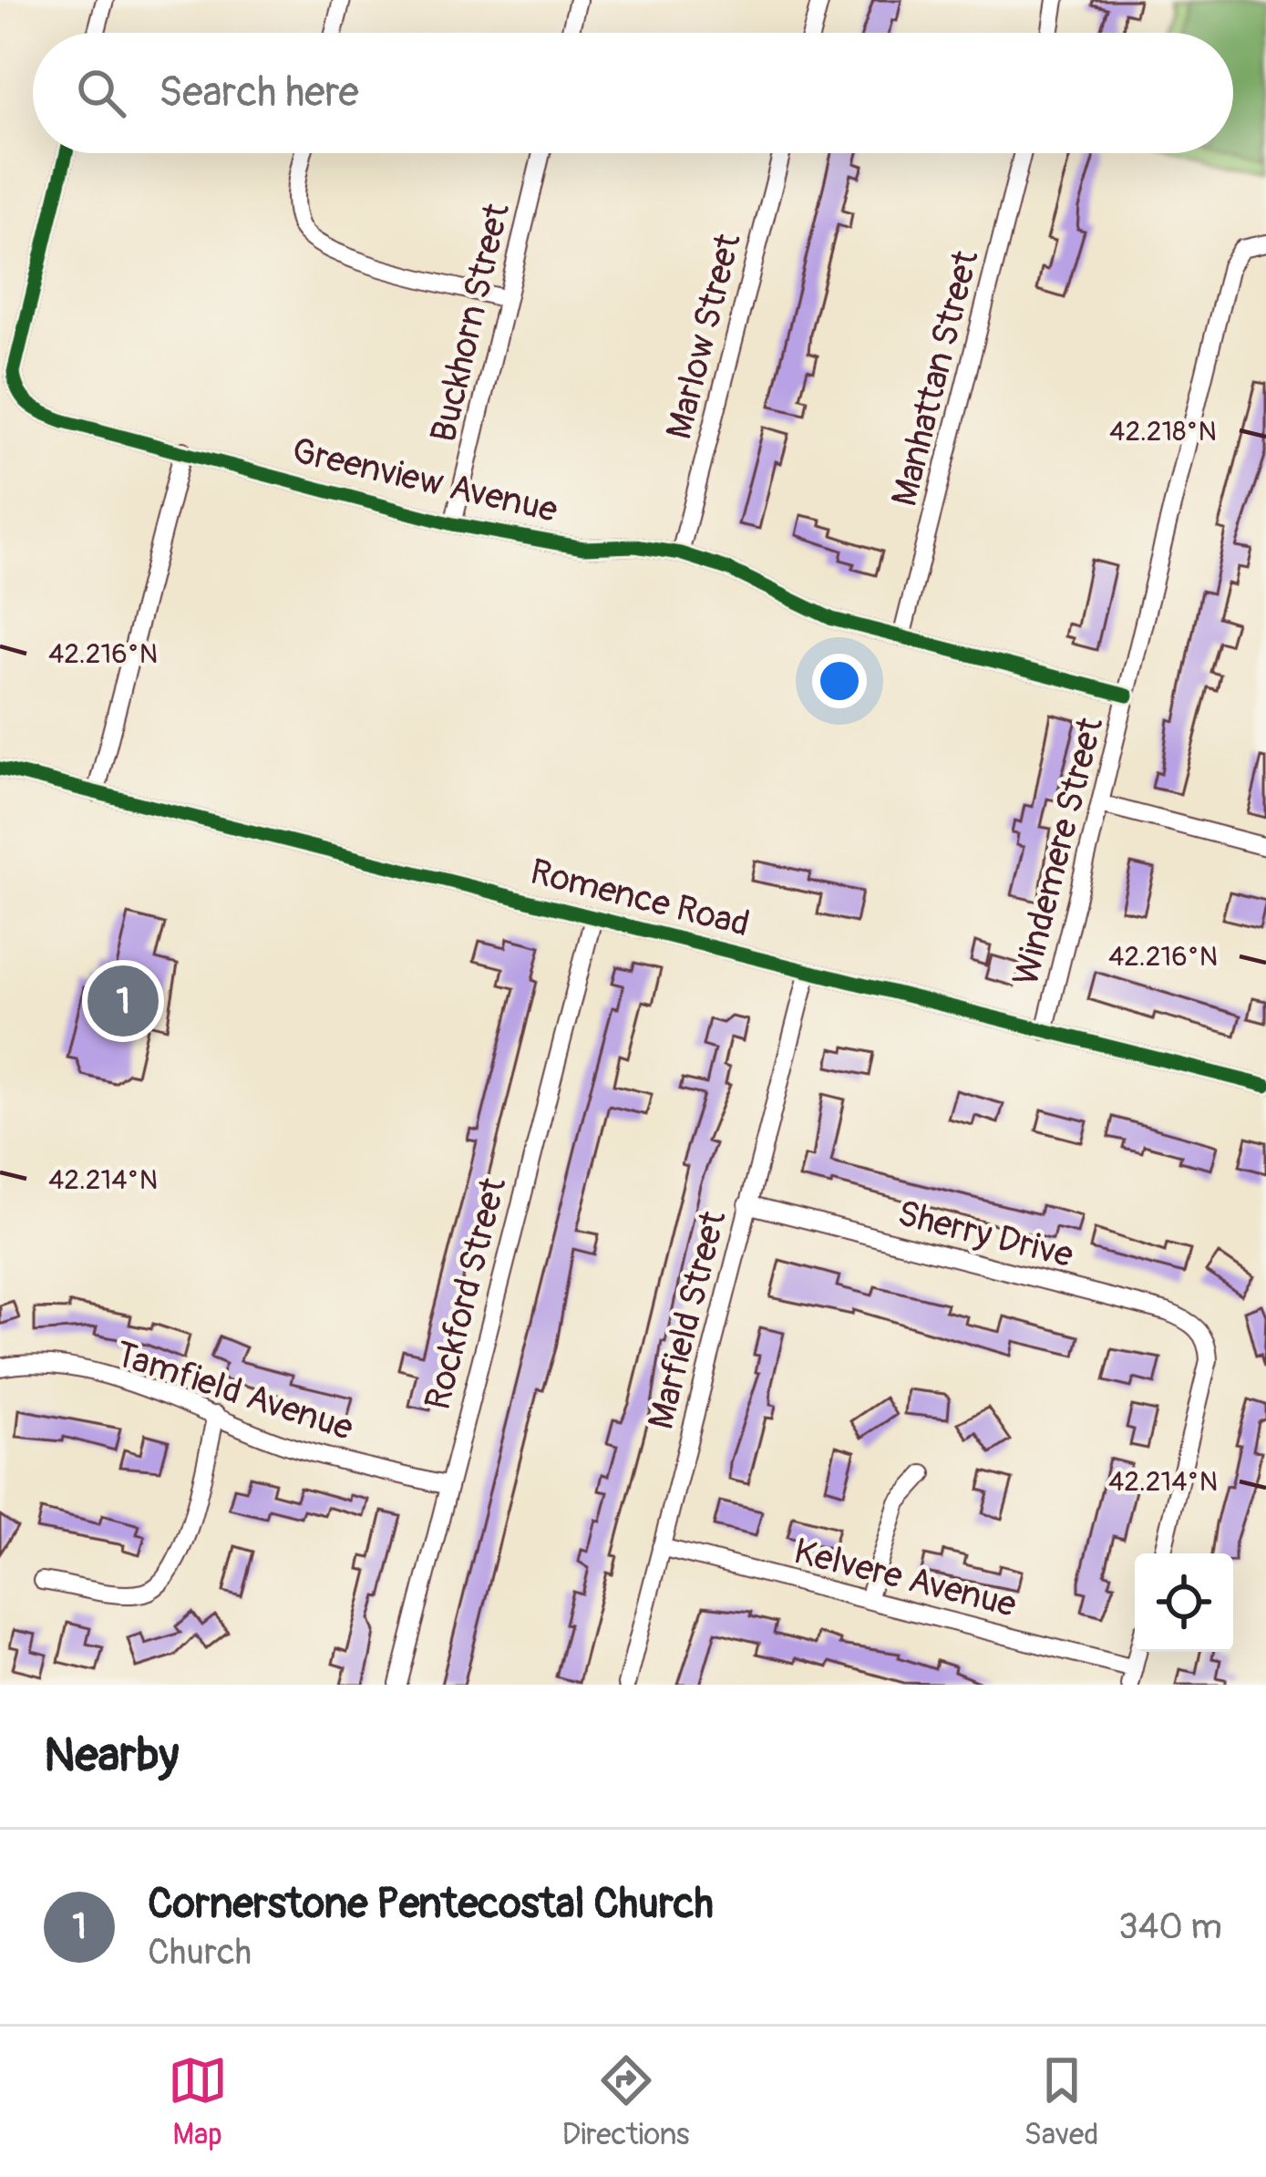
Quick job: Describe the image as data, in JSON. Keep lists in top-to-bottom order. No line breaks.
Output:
{"streets":{"street":["Buckhorn Street","Marlow Street","Manhattan Street","Greenview Avenue","Windemere Street","Romence Road","Sherry Drive","Rockford Street","Marfield Street","Tamfield Avenue","Kelvere Avenue"]},"crossings":[["Buckhorn Street","Greenview Avenue"],["Marlow Street","Greenview Avenue"],["Manhattan Street","Greenview Avenue"],["Greenview Avenue","Windemere Street"],["Windemere Street","Romence Road"],["Romence Road","Rockford Street"],["Romence Road","Marfield Street"],["Sherry Drive","Marfield Street"],["Rockford Street","Tamfield Avenue"],["Marfield Street","Kelvere Avenue"]],"page":{"search":"Search here","pins":"1","heading":"Nearby","list":[{"mark":"1","name":"Cornerstone Pentecostal Church","note":"Church","value":"340 m"}],"nav":["Map","Directions","Saved"]},"coordinates":["42.218°N","42.216°N","42.214°N"]}
